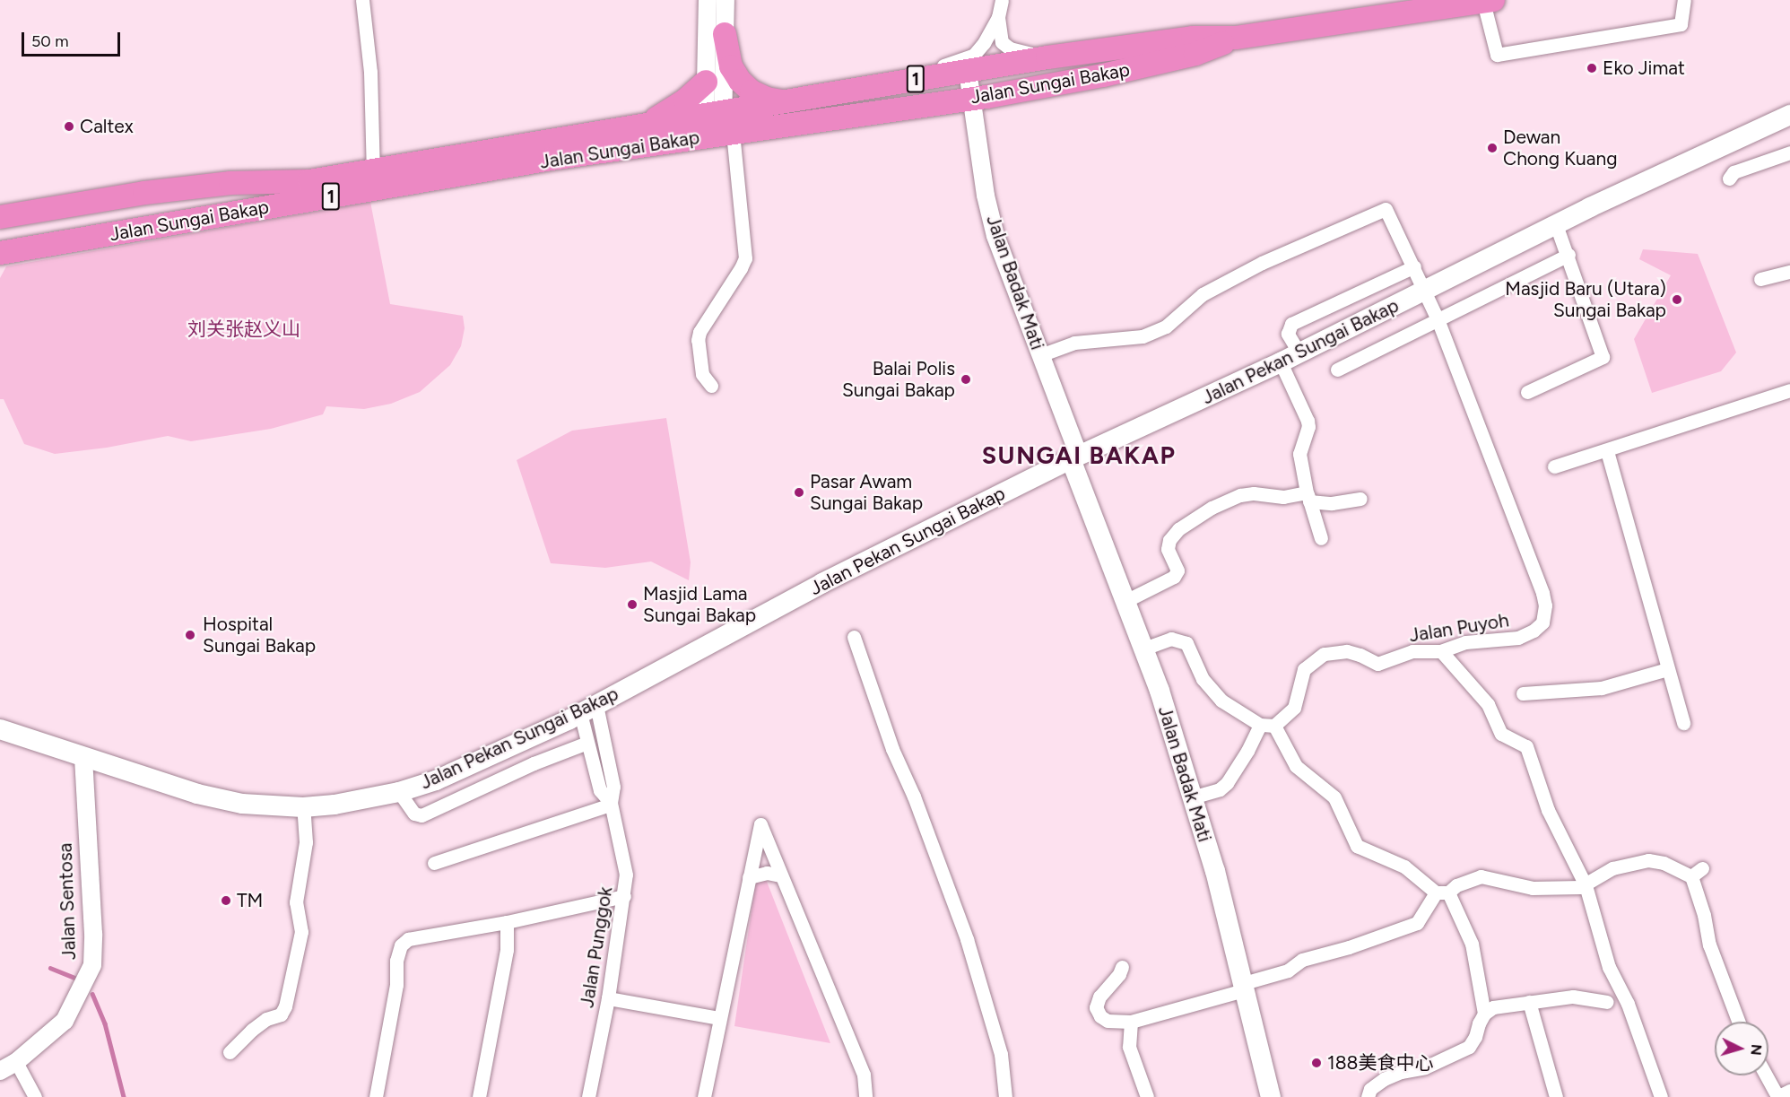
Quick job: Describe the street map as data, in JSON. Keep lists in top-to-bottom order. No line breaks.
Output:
{"streets":{"highway":["1","Jalan Sungai Bakap"],"main road":["Jalan Badak Mati","Jalan Pekan Sungai Bakap"],"street":["Jalan Puyoh","Jalan Sentosa","Jalan Punggok"]},"crossings":[["Jalan Sungai Bakap","Jalan Badak Mati"],["Jalan Badak Mati","Jalan Pekan Sungai Bakap"],["Jalan Badak Mati","Jalan Puyoh"],["Jalan Pekan Sungai Bakap","Jalan Puyoh"],["Jalan Pekan Sungai Bakap","Jalan Sentosa"],["Jalan Pekan Sungai Bakap","Jalan Punggok"]],"districts":["SUNGAI BAKAP"],"parks":["刘关张赵义山"],"places":["Eko Jimat","Caltex","Dewan Chong Kuang","Masjid Baru (Utara) Sungai Bakap","Balai Polis Sungai Bakap","Pasar Awam Sungai Bakap","Masjid Lama Sungai Bakap","Hospital Sungai Bakap","TM","188美食中心"],"scale_bar":"50 m","north":"right"}
